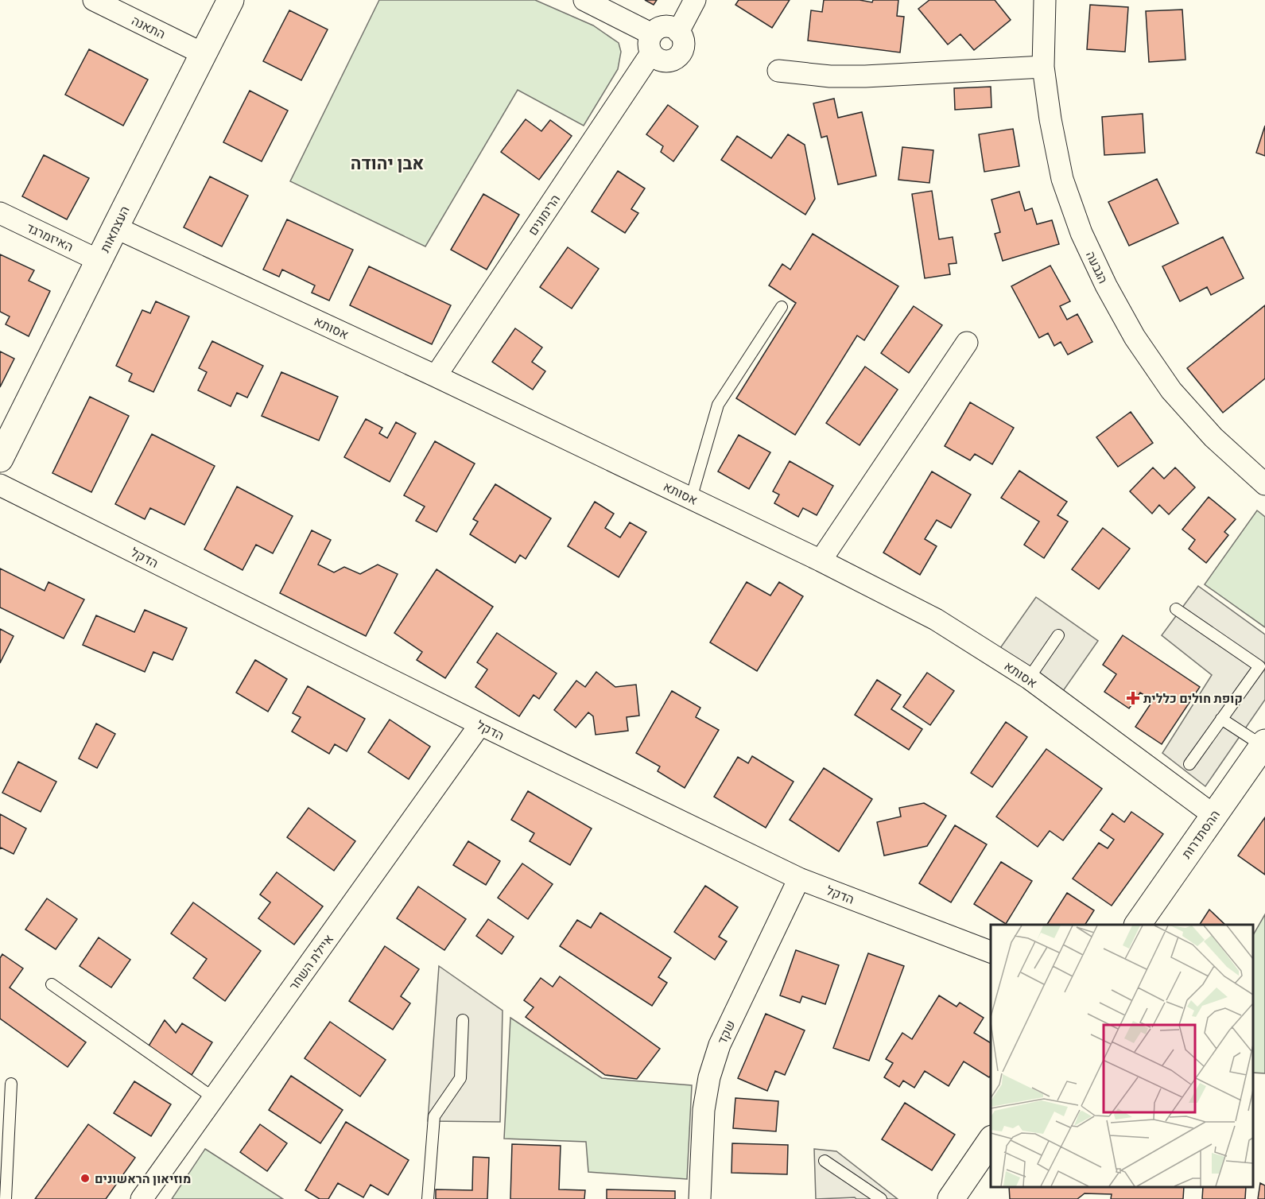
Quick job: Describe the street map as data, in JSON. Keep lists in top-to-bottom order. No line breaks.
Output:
{"streets":{"street":["התאנה","הרימונים","העצמאות","האיזמרגד","הגבעה","אסותא","הדקל","ההסתדרות","איילת השחר","שקד"]},"crossings":[["התאנה","העצמאות"],["הרימונים","אסותא"],["העצמאות","האיזמרגד"],["העצמאות","אסותא"],["אסותא","ההסתדרות"],["הדקל","איילת השחר"],["הדקל","שקד"]],"districts":["אבן יהודה"],"places":{"health":["קופת חולים כללית"],"other":["מוזיאון הראשונים"]}}
